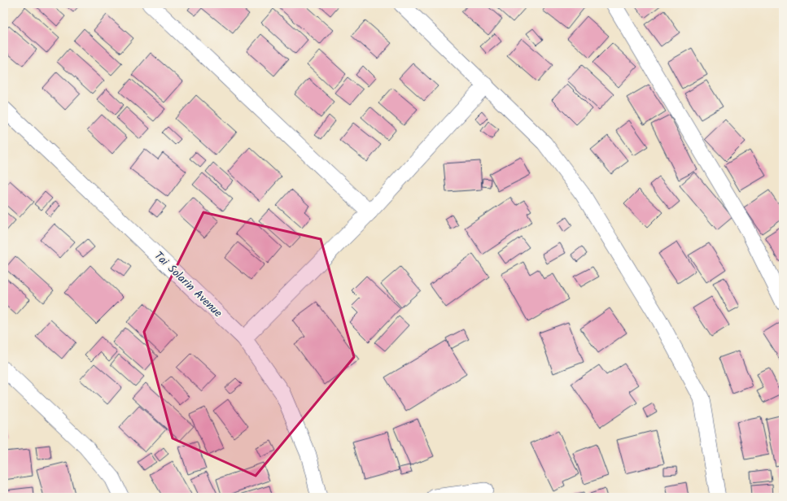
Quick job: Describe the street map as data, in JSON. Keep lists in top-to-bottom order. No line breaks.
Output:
{"streets":{"street":["Tai Solarin Avenue"]}}
